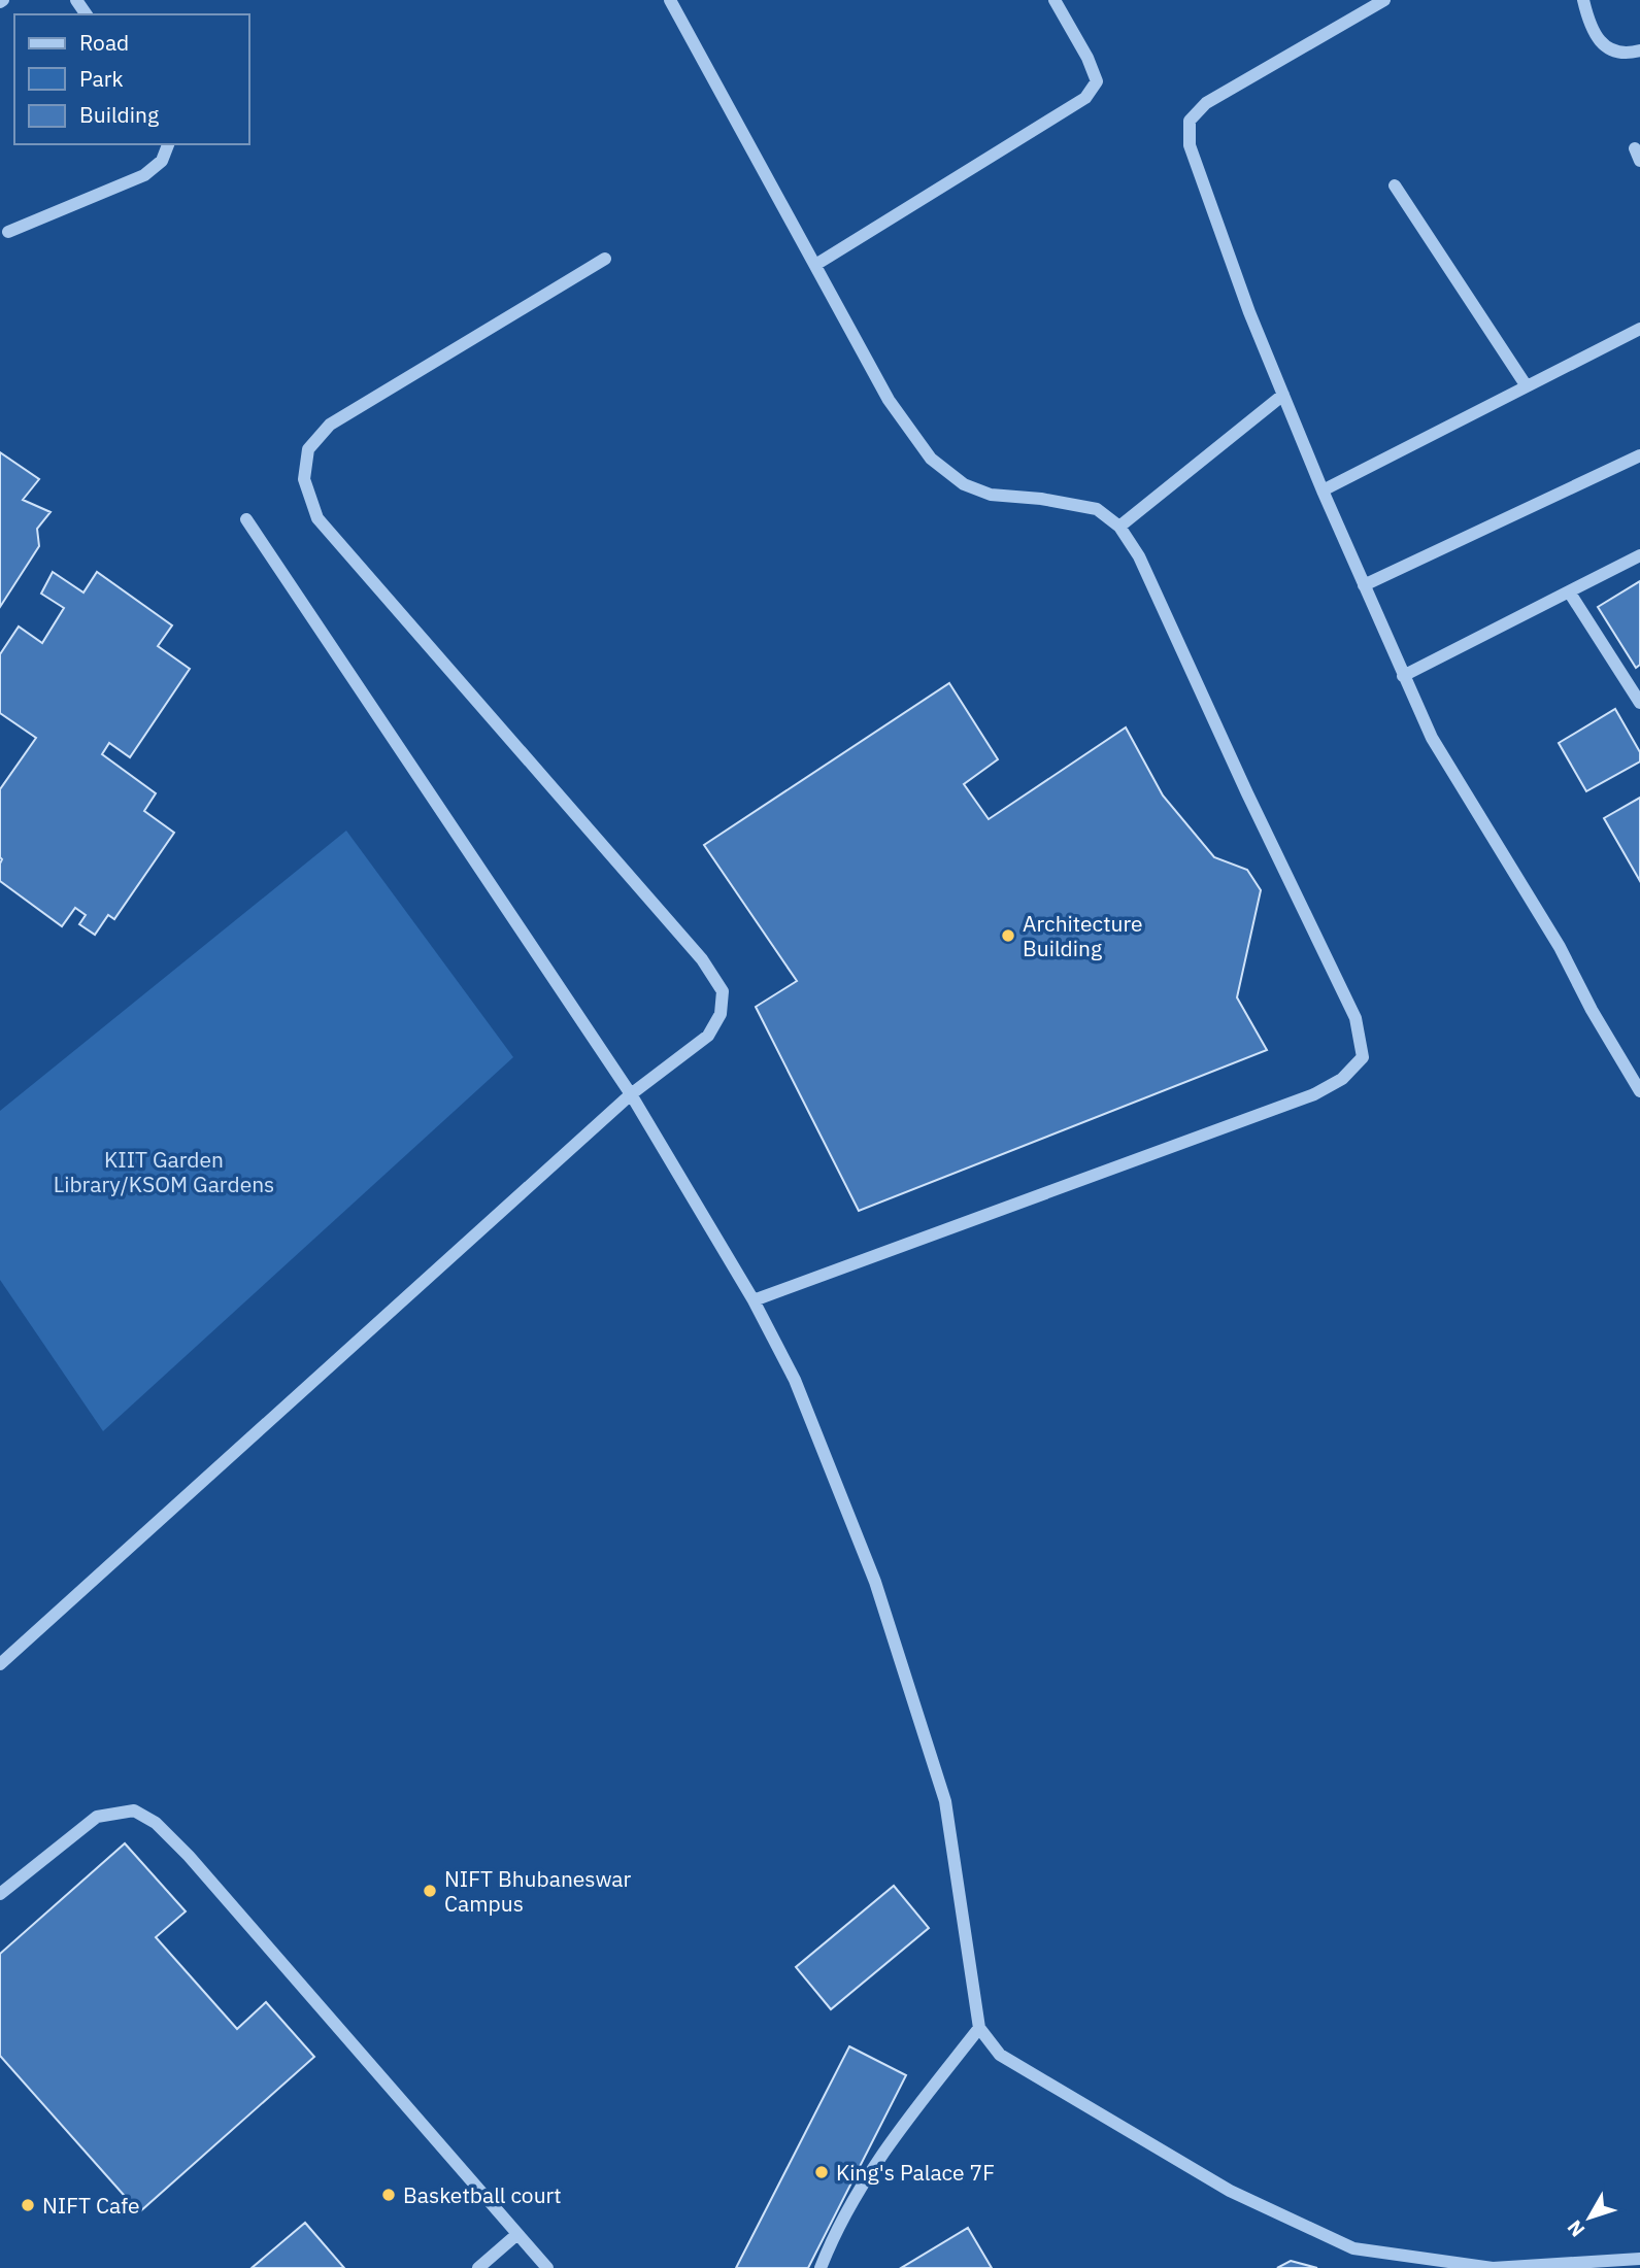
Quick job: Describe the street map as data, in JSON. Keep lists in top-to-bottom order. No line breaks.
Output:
{"parks":["KIIT Garden Library/KSOM Gardens"],"places":["Architecture Building","NIFT Bhubaneswar Campus","King's Palace 7F","Basketball court","NIFT Cafe"],"legend":["Road","Park","Building"],"north":"bottom left"}
